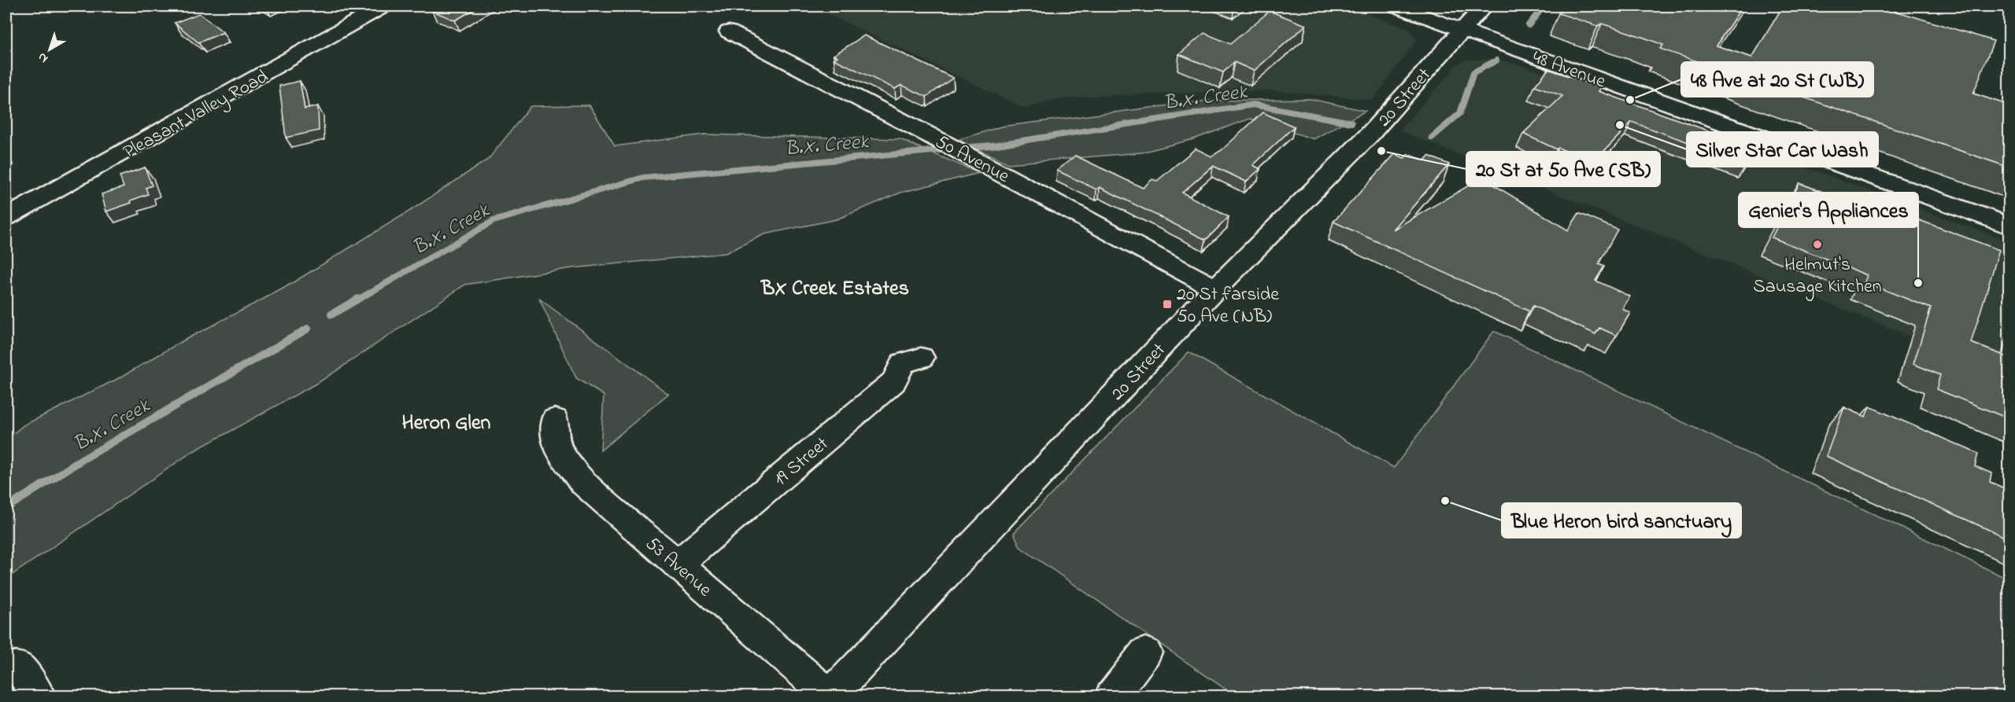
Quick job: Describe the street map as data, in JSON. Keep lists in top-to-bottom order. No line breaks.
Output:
{"streets":{"street":["48 Avenue","20 Street","Pleasant Valley Road","50 Avenue","19 Street","53 Avenue"]},"crossings":[["48 Avenue","20 Street"],["20 Street","50 Avenue"],["20 Street","53 Avenue"],["19 Street","53 Avenue"]],"districts":["BX Creek Estates","Heron Glen"],"water":["B.X. Creek"],"places":{"other":["48 Ave at 20 St (WB)","Silver Star Car Wash","20 St at 50 Ave (SB)","Helmut's Sausage Kitchen","Genier's Appliances","Blue Heron bird sanctuary"],"transit":["20 St farside 50 Ave (NB)"]},"north":"bottom left"}
